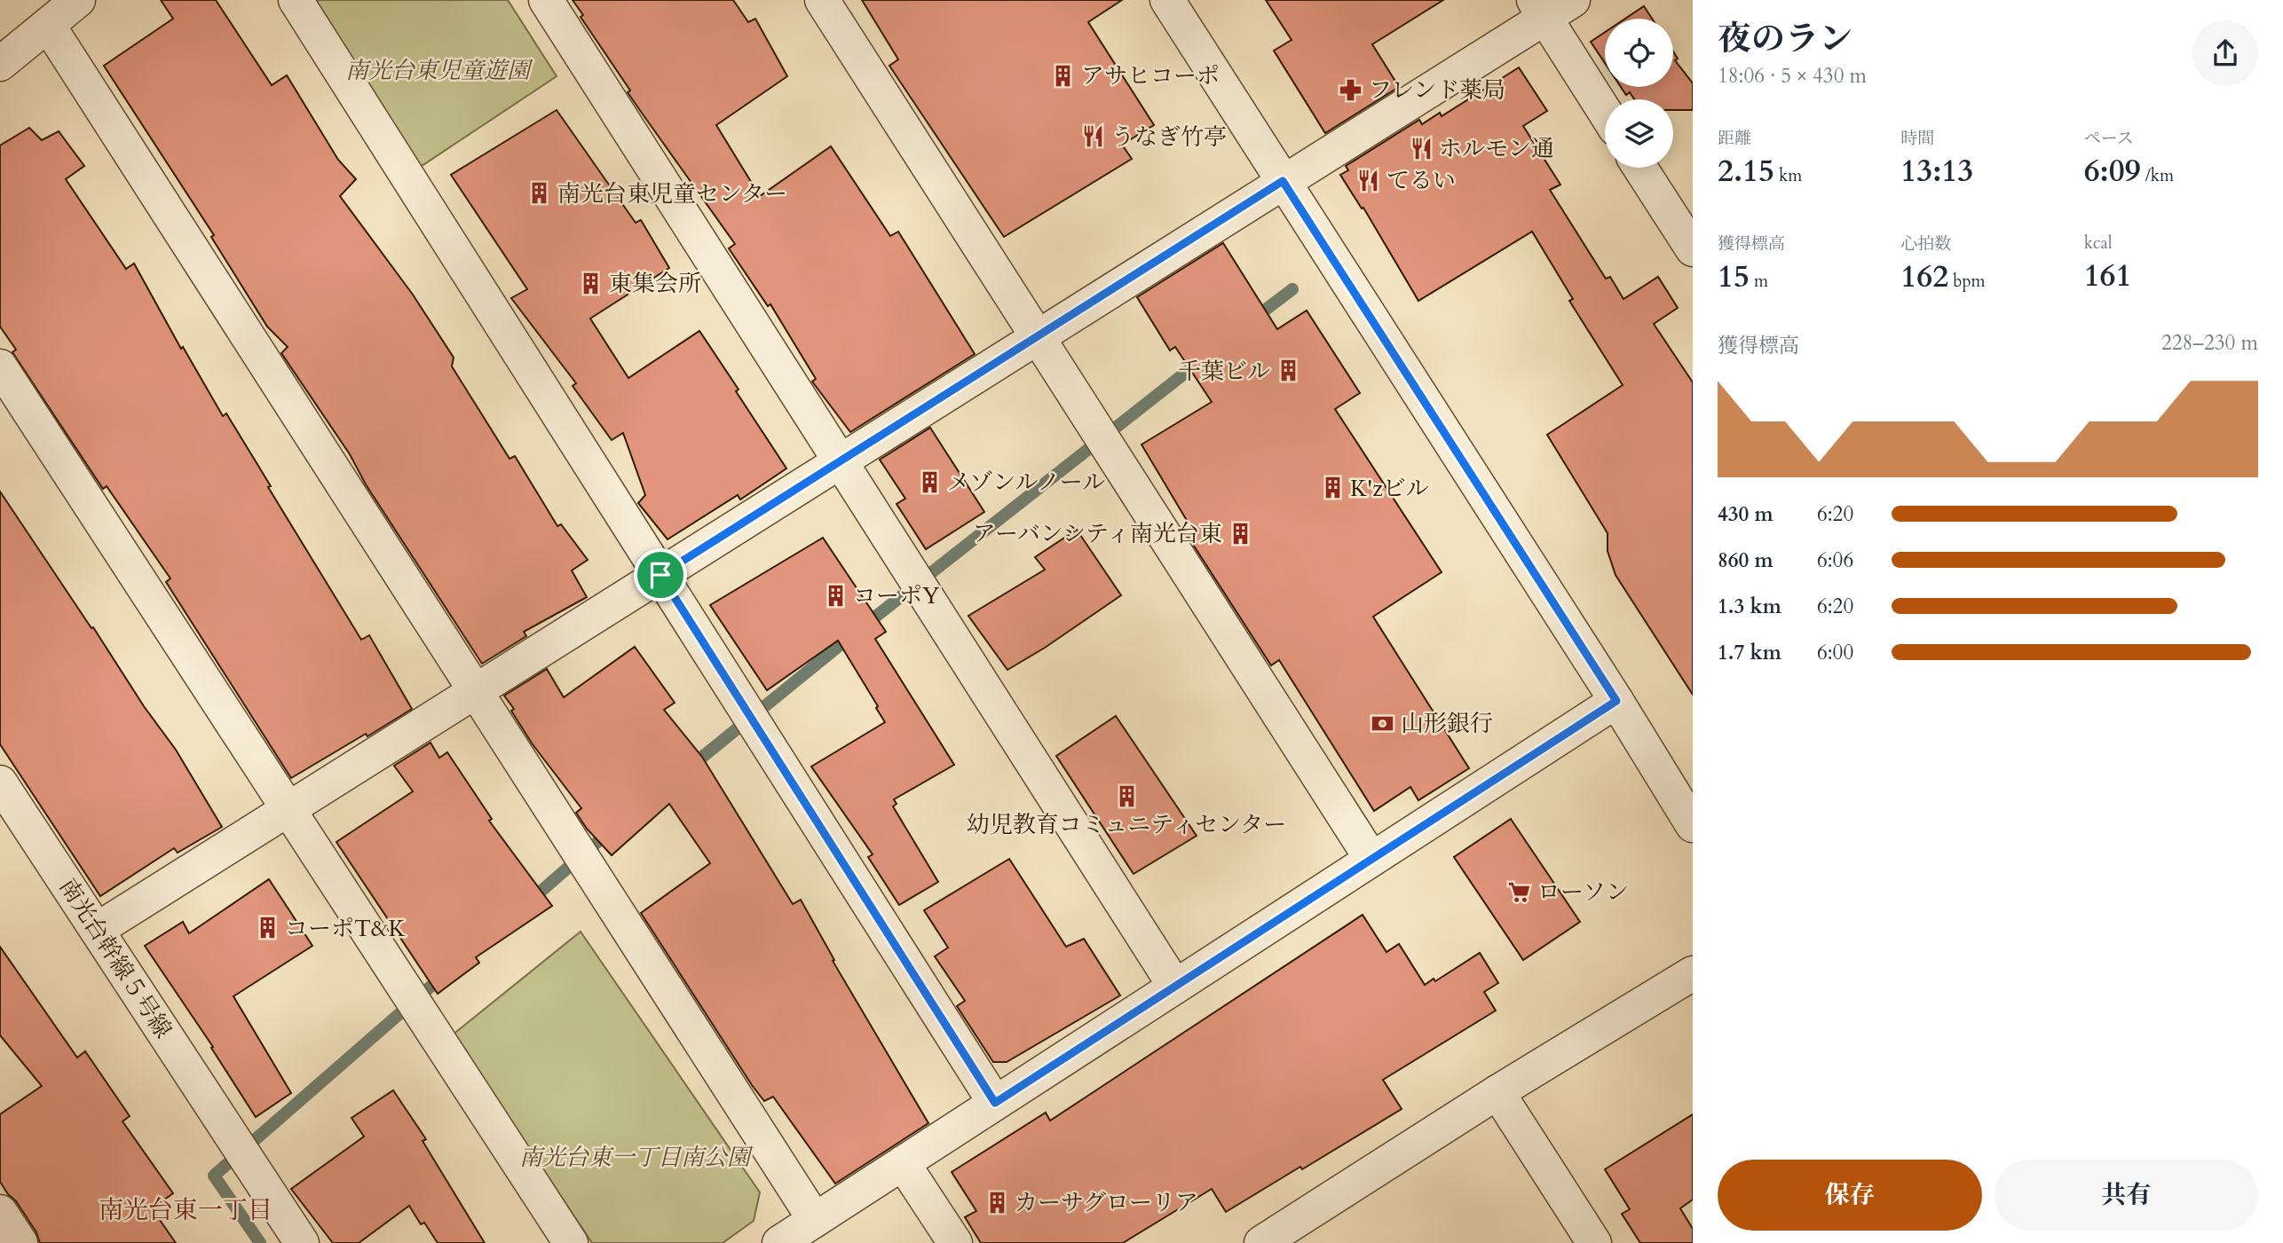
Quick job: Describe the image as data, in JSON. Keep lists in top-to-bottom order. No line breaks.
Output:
{"streets":{"street":["南光台幹線５号線"]},"districts":["南光台東一丁目"],"parks":["南光台東児童遊園","南光台東一丁目南公園"],"places":{"building":["アサヒコーポ","南光台東児童センター","東集会所","千葉ビル","メゾンルノール","K'zビル","アーバンシティ南光台東","コーポY","幼児教育コミュニティセンター","コーポT&K","カーサグローリア"],"pharmacy":["フレンド薬局"],"restaurant":["うなぎ竹亭","ホルモン通","てるい"],"bank":["山形銀行"],"supermarket":["ローソン"]},"page":{"heading":["夜のラン","18:06 · 5 × 430 m"],"stats":[["距離","2.15 km"],["時間","13:13"],["ペース","6:09 /km"],["獲得標高","15 m"],["心拍数","162 bpm"],["kcal","161"]],"chart":["獲得標高","228–230 m"],"list":[{"name":"430 m","note":"6:20"},{"name":"860 m","note":"6:06"},{"name":"1.3 km","note":"6:20"},{"name":"1.7 km","note":"6:00"}],"buttons":["保存","共有"]}}
